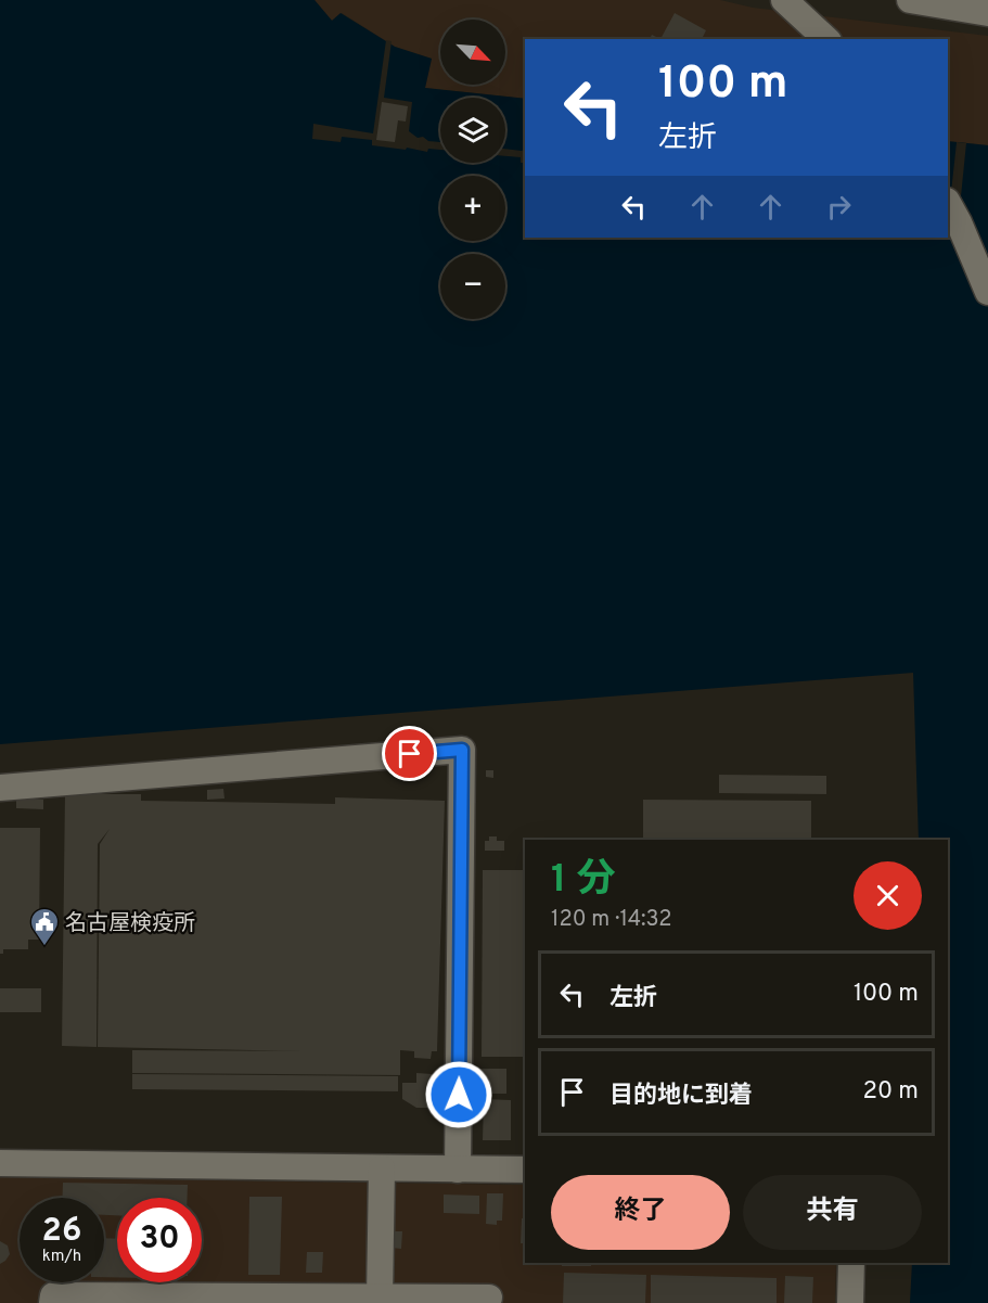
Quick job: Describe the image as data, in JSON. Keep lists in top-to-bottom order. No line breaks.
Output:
{"places":{"public building":["名古屋検疫所"]},"north":"bottom right","page":{"map_buttons":["+","−"],"turn":["100 m","左折"],"heading":["1 分","120 m · 14:32"],"list":[{"name":"左折","value":"100 m"},{"name":"目的地に到着","value":"20 m"}],"buttons":["終了","共有"],"speed":"26 km/h","limit":"30"}}
